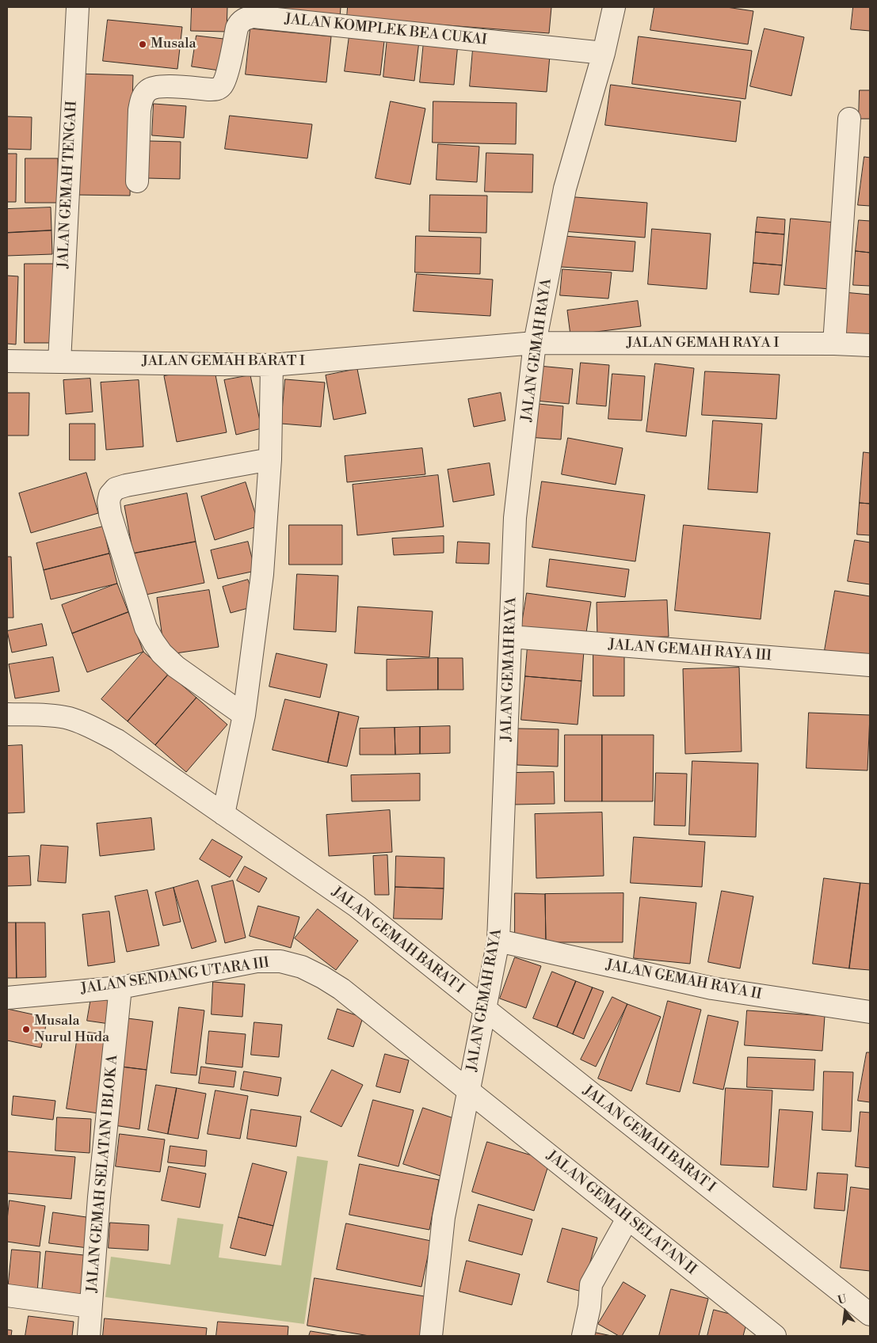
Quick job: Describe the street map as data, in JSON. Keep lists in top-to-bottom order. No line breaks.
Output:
{"streets":{"street":["JALAN KOMPLEK BEA CUKAI","JALAN GEMAH TENGAH","JALAN GEMAH RAYA I","JALAN GEMAH RAYA","JALAN GEMAH BARAT I","JALAN GEMAH RAYA III","JALAN SENDANG UTARA III","JALAN GEMAH RAYA II","JALAN GEMAH SELATAN I BLOK A","JALAN GEMAH SELATAN II"]},"crossings":[["JALAN KOMPLEK BEA CUKAI","JALAN GEMAH RAYA"],["JALAN GEMAH TENGAH","JALAN GEMAH BARAT I"],["JALAN GEMAH RAYA I","JALAN GEMAH RAYA"],["JALAN GEMAH RAYA I","JALAN GEMAH BARAT I"],["JALAN GEMAH RAYA","JALAN GEMAH BARAT I"],["JALAN GEMAH RAYA","JALAN GEMAH RAYA III"],["JALAN GEMAH RAYA","JALAN SENDANG UTARA III"],["JALAN GEMAH RAYA","JALAN GEMAH RAYA II"],["JALAN GEMAH RAYA","JALAN GEMAH SELATAN II"],["JALAN SENDANG UTARA III","JALAN GEMAH SELATAN I BLOK A"],["JALAN SENDANG UTARA III","JALAN GEMAH SELATAN II"]],"places":["Musala","Musala Nurul Huda"],"north":"top"}
